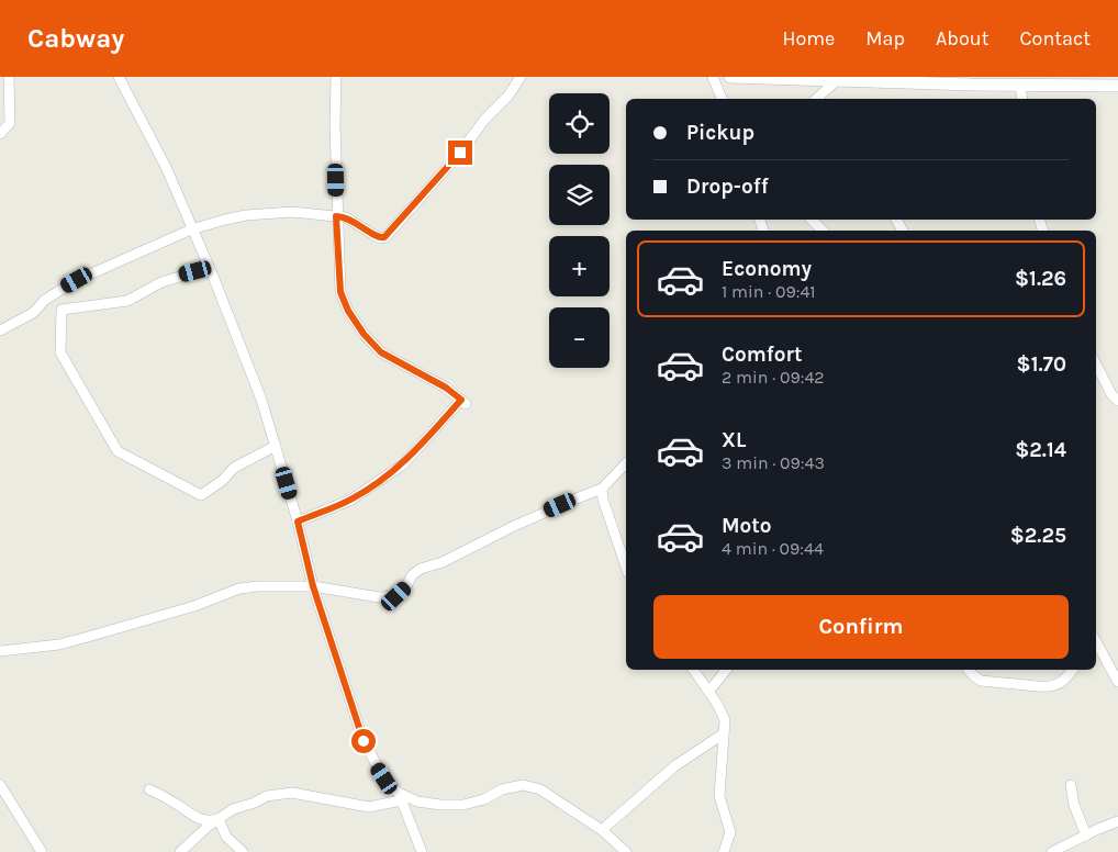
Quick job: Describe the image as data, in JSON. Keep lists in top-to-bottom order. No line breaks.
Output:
{"page":{"header":"Cabway","nav":["Home","Map","About","Contact"],"map_buttons":["+","−"],"banner":["Pickup","Drop-off"],"list":[{"name":"Economy","note":"1 min · 09:41","value":"$1.26"},{"name":"Comfort","note":"2 min · 09:42","value":"$1.70"},{"name":"XL","note":"3 min · 09:43","value":"$2.14"},{"name":"Moto","note":"4 min · 09:44","value":"$2.25"}],"buttons":"Confirm"}}
